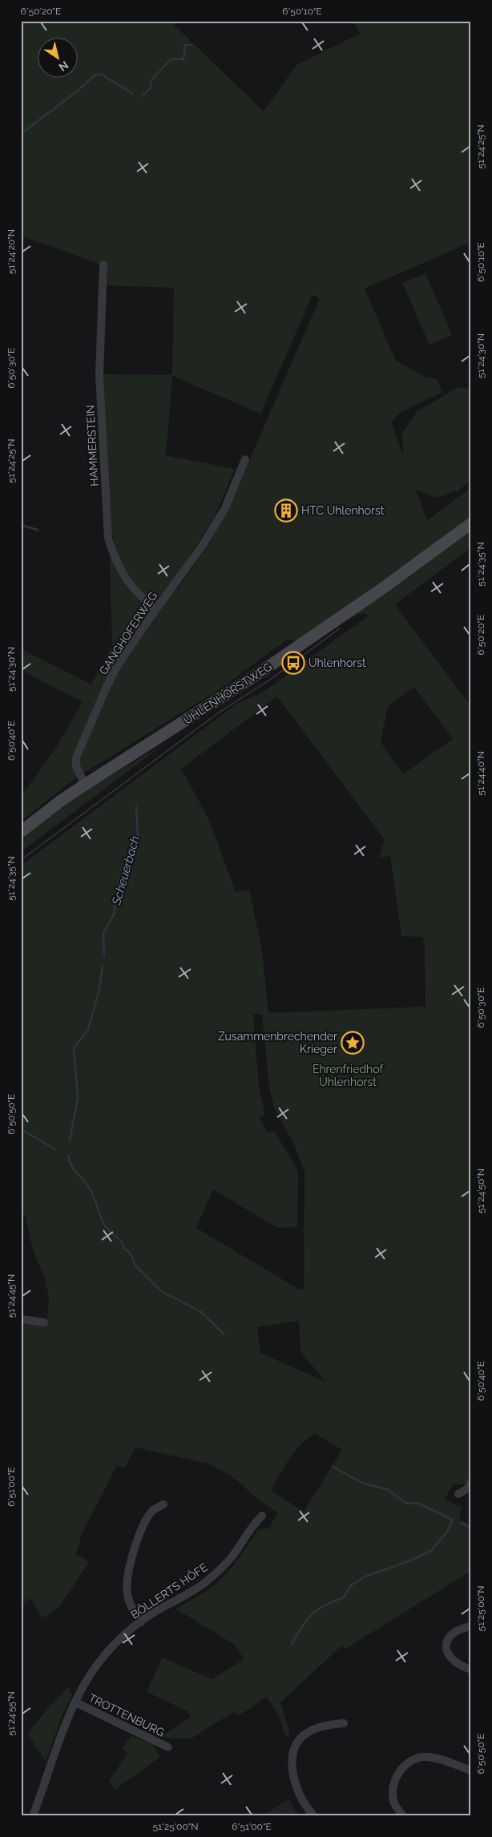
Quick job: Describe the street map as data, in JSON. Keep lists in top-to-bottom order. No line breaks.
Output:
{"streets":{"main road":["UHLENHORSTWEG"],"street":["HAMMERSTEIN","GANGHOFERWEG","BÖLLERTS HÖFE","TROTTENBURG"]},"crossings":[["HAMMERSTEIN","GANGHOFERWEG"],["GANGHOFERWEG","UHLENHORSTWEG"],["BÖLLERTS HÖFE","TROTTENBURG"]],"water":["Scheuerbach"],"parks":["Ehrenfriedhof Uhlenhorst"],"places":{"building":["HTC Uhlenhorst"],"bus stop":["Uhlenhorst"],"place":["Zusammenbrechender Krieger"]},"north":"bottom right","coordinates":["6°50'20\"E","6°50'10\"E","51°24'25\"N","51°24'20\"N","51°24'30\"N","6°50'30\"E","51°24'35\"N","6°50'40\"E","51°24'40\"N","6°50'50\"E","51°24'50\"N","51°24'45\"N","6°51'00\"E","51°25'00\"N","51°24'55\"N"]}
